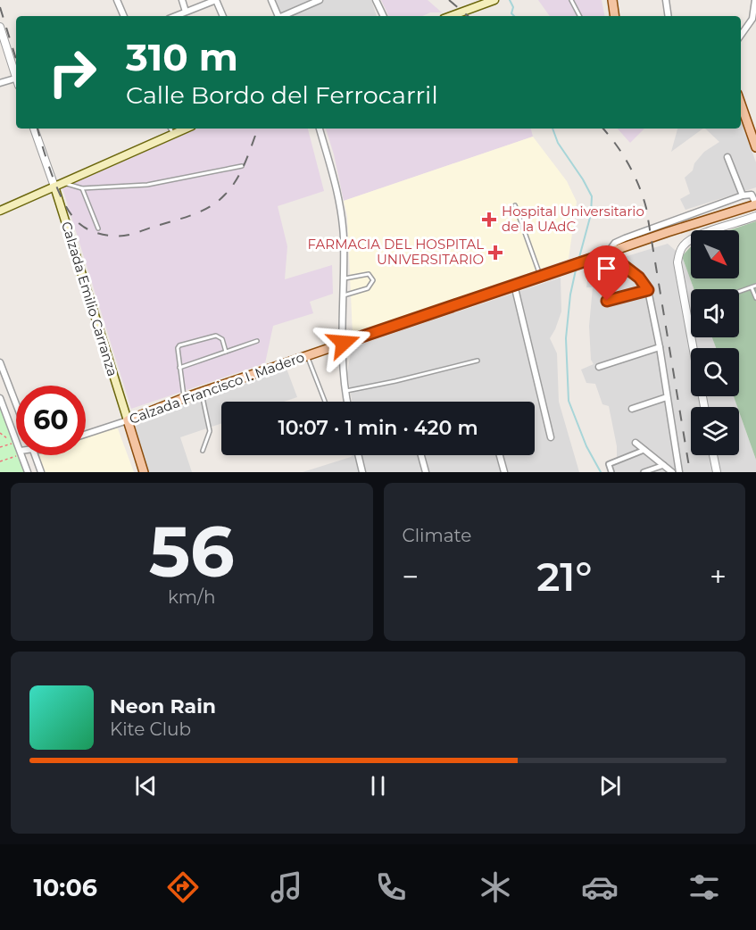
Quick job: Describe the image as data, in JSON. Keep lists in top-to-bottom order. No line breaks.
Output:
{"streets":{"main road":["Calzada Emilio Carranza","Calzada Francisco I. Madero"]},"crossings":[["Calzada Emilio Carranza","Calzada Francisco I. Madero"]],"places":{"health":["Hospital Universitario de la UAdC","FARMACIA DEL HOSPITAL UNIVERSITARIO"]},"north":"bottom right","page":{"turn":["310 m","Calle Bordo del Ferrocarril"],"limit":"60","trip":"10:07 · 1 min · 420 m","tile":[["56","km/h"],"Climate"],"heat":["−","21°","+"],"song":["Neon Rain","Kite Club"],"tabs":"10:06"}}
